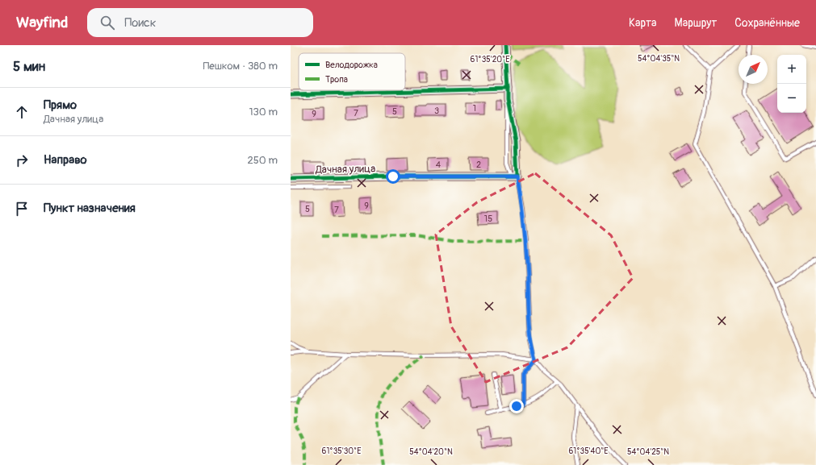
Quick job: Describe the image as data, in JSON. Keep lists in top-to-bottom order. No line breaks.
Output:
{"streets":{"street":["Дачная улица"]},"house_numbers":["1","3","5","7","9","4","2","9","5","7","15"],"legend":["Велодорожка","Тропа"],"north":"top right","page":{"header":"Wayfind","search":"Поиск","nav":["Карта","Маршрут","Сохранённые"],"heading":["5 мин","Пешком · 380 m"],"map_buttons":["+","−"],"list":[["Прямо","Дачная улица","130 m"],["Направо","250 m"],"Пункт назначения"]},"coordinates":["54°04'35\"N","61°35'20\"E","61°35'30\"E","61°35'40\"E","54°04'20\"N","54°04'25\"N"]}
